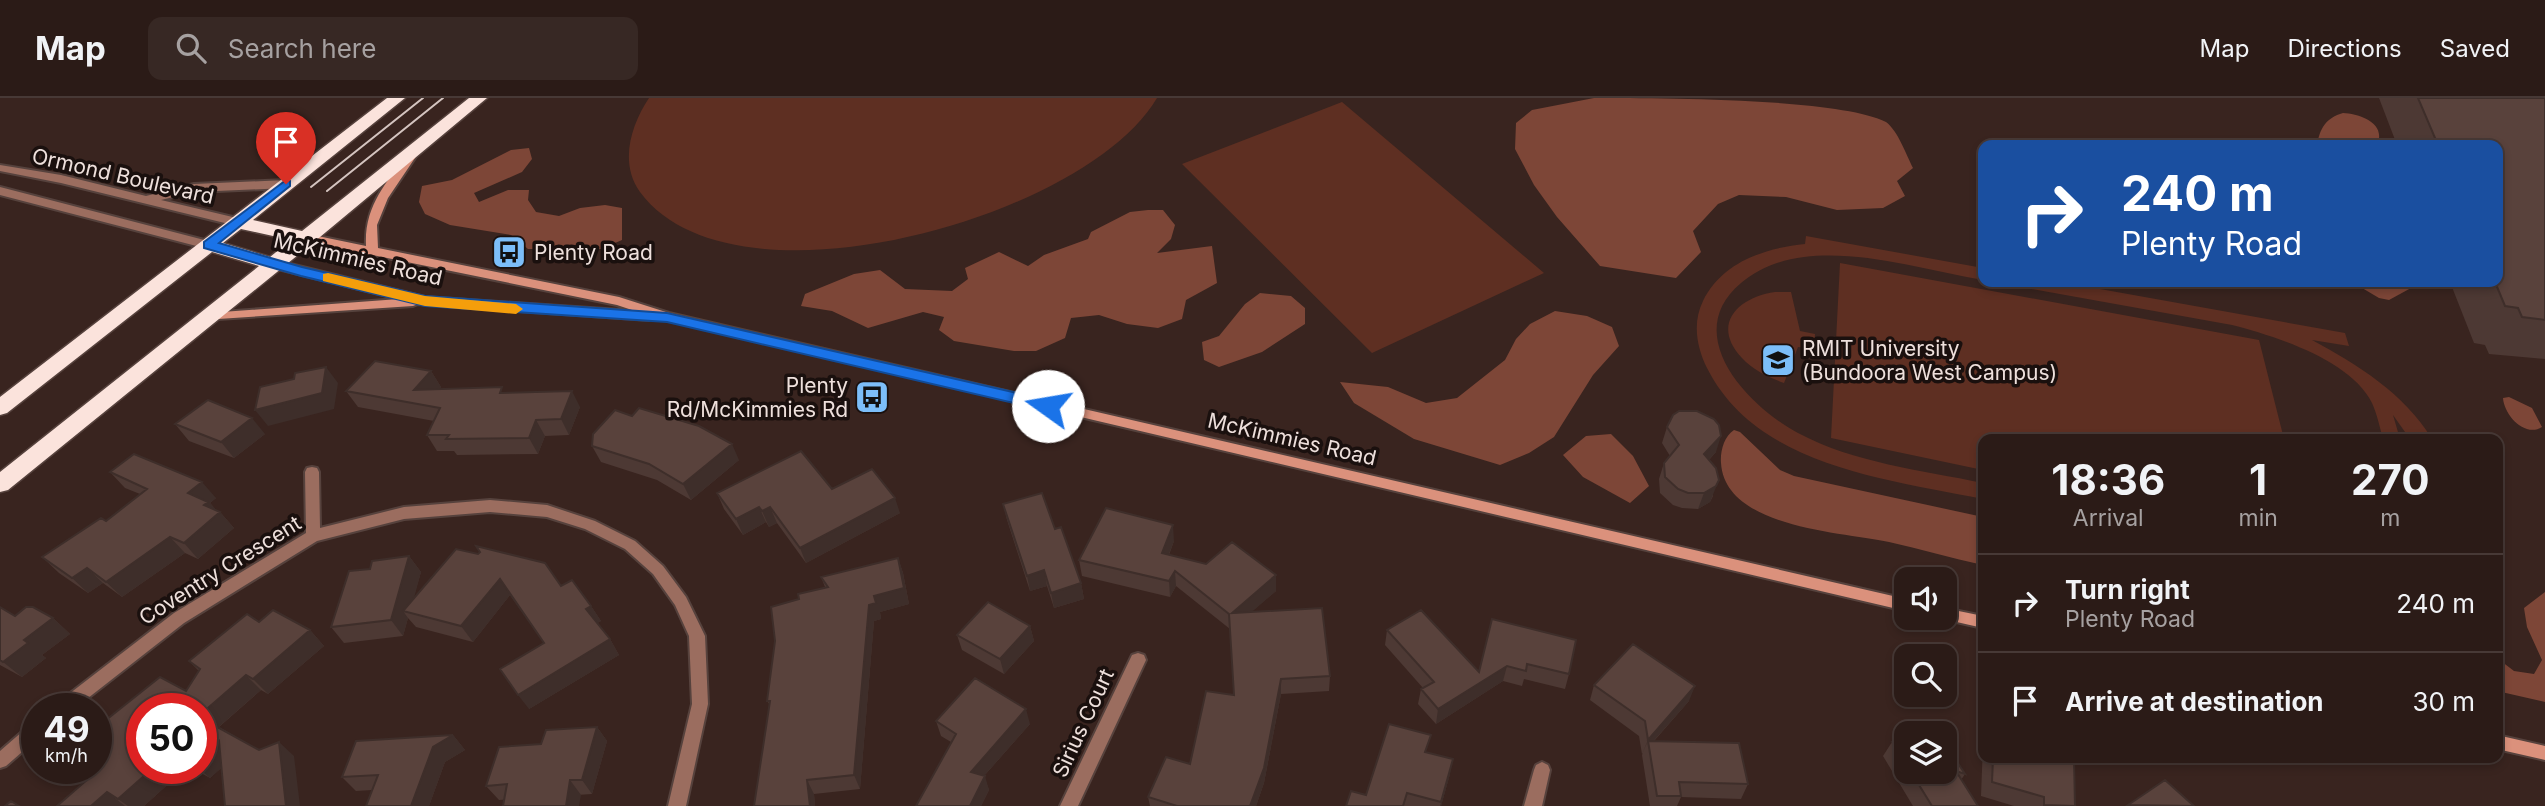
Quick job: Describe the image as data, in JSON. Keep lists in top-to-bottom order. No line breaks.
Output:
{"streets":{"highway":["McKimmies Road"],"street":["Ormond Boulevard","Coventry Crescent","Sirius Court"]},"crossings":[["Ormond Boulevard","McKimmies Road"]],"places":{"bus stop":["Plenty Road","Plenty Rd/McKimmies Rd"],"school or university":["RMIT University (Bundoora West Campus)"]},"page":{"header":"Map","search":"Search here","nav":["Map","Directions","Saved"],"turn":["240 m","Plenty Road"],"eta":["18:36","Arrival","1","min","270","m"],"list":[{"name":"Turn right","note":"Plenty Road","value":"240 m"},{"name":"Arrive at destination","value":"30 m"}],"speed":"49 km/h","limit":"50"}}
